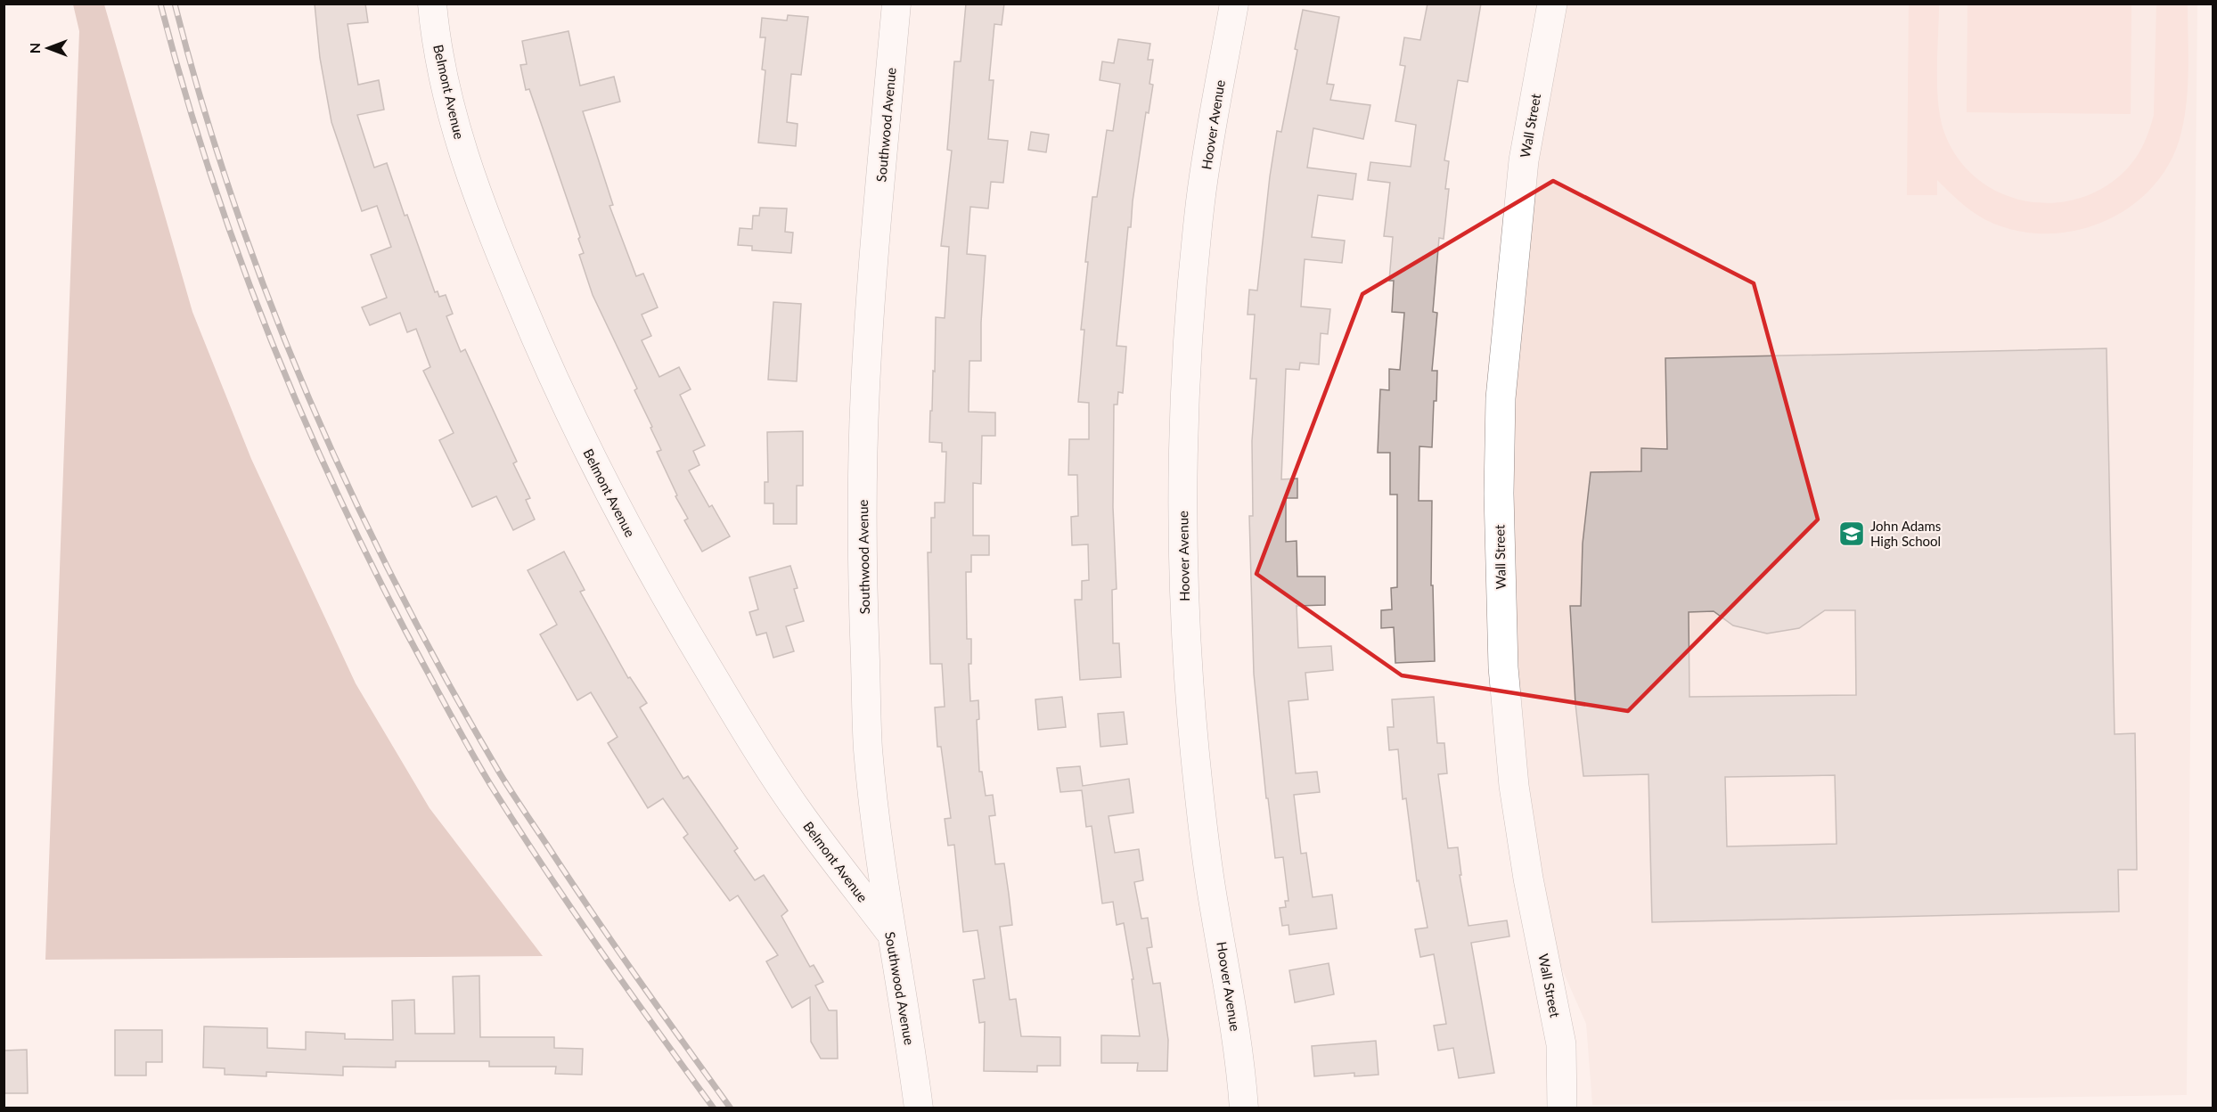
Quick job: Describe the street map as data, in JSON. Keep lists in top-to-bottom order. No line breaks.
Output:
{"streets":{"street":["Belmont Avenue","Southwood Avenue","Hoover Avenue","Wall Street"]},"crossings":[["Belmont Avenue","Southwood Avenue"]],"places":{"school or university":["John Adams High School"]},"north":"left"}
